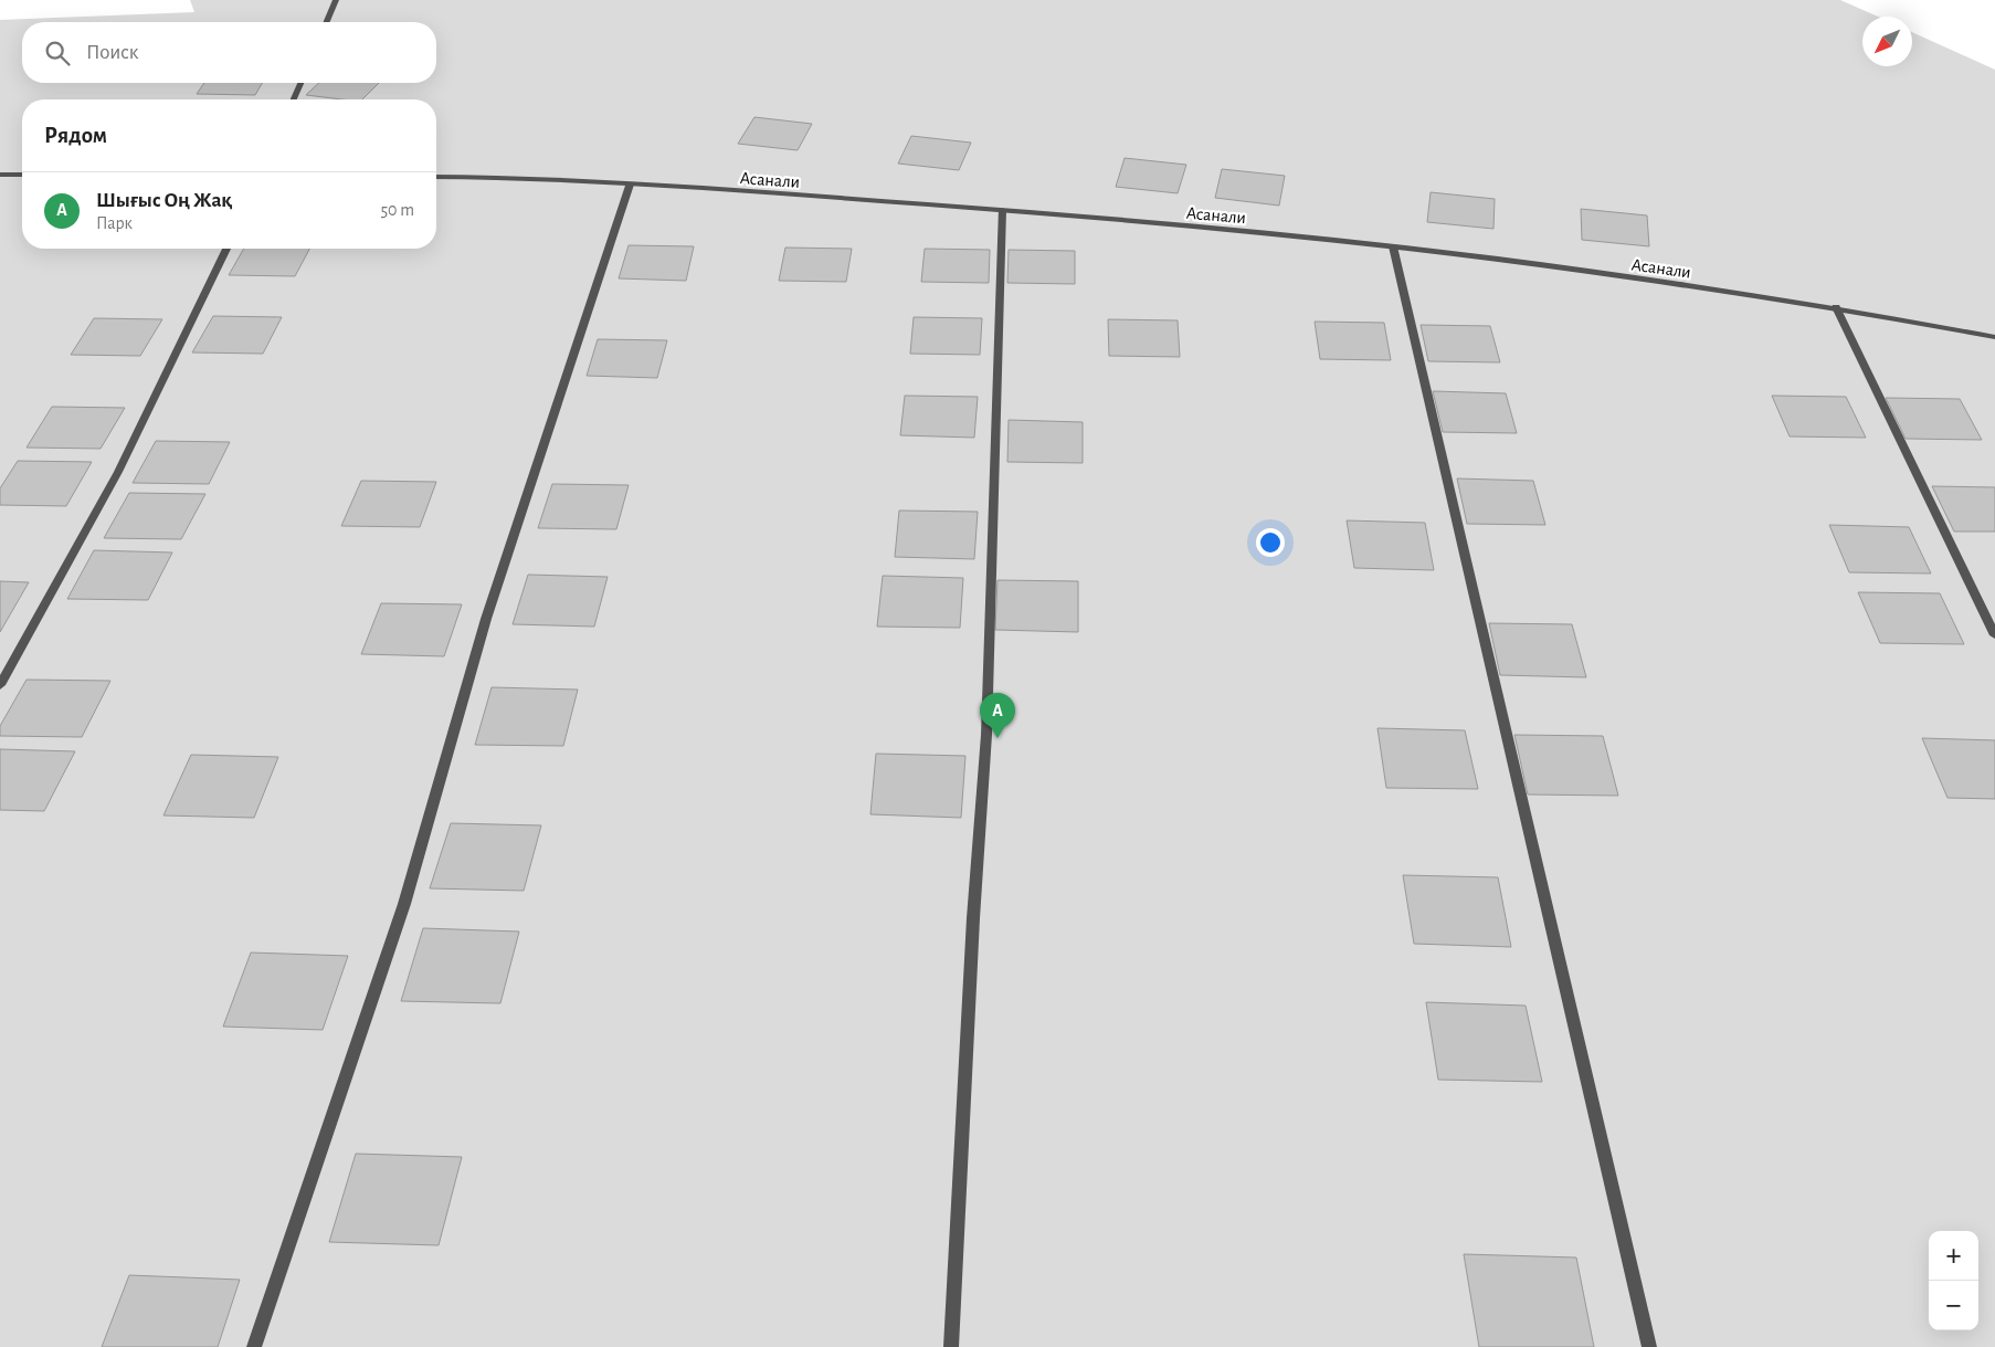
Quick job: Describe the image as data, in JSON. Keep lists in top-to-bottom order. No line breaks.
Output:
{"streets":{"street":["Асанали"]},"north":"bottom left","page":{"search":"Поиск","heading":"Рядом","list":[{"mark":"A","name":"Шығыс Оң Жақ","note":"Парк","value":"50 m"}],"pins":"A","map_buttons":["+","−"]}}
